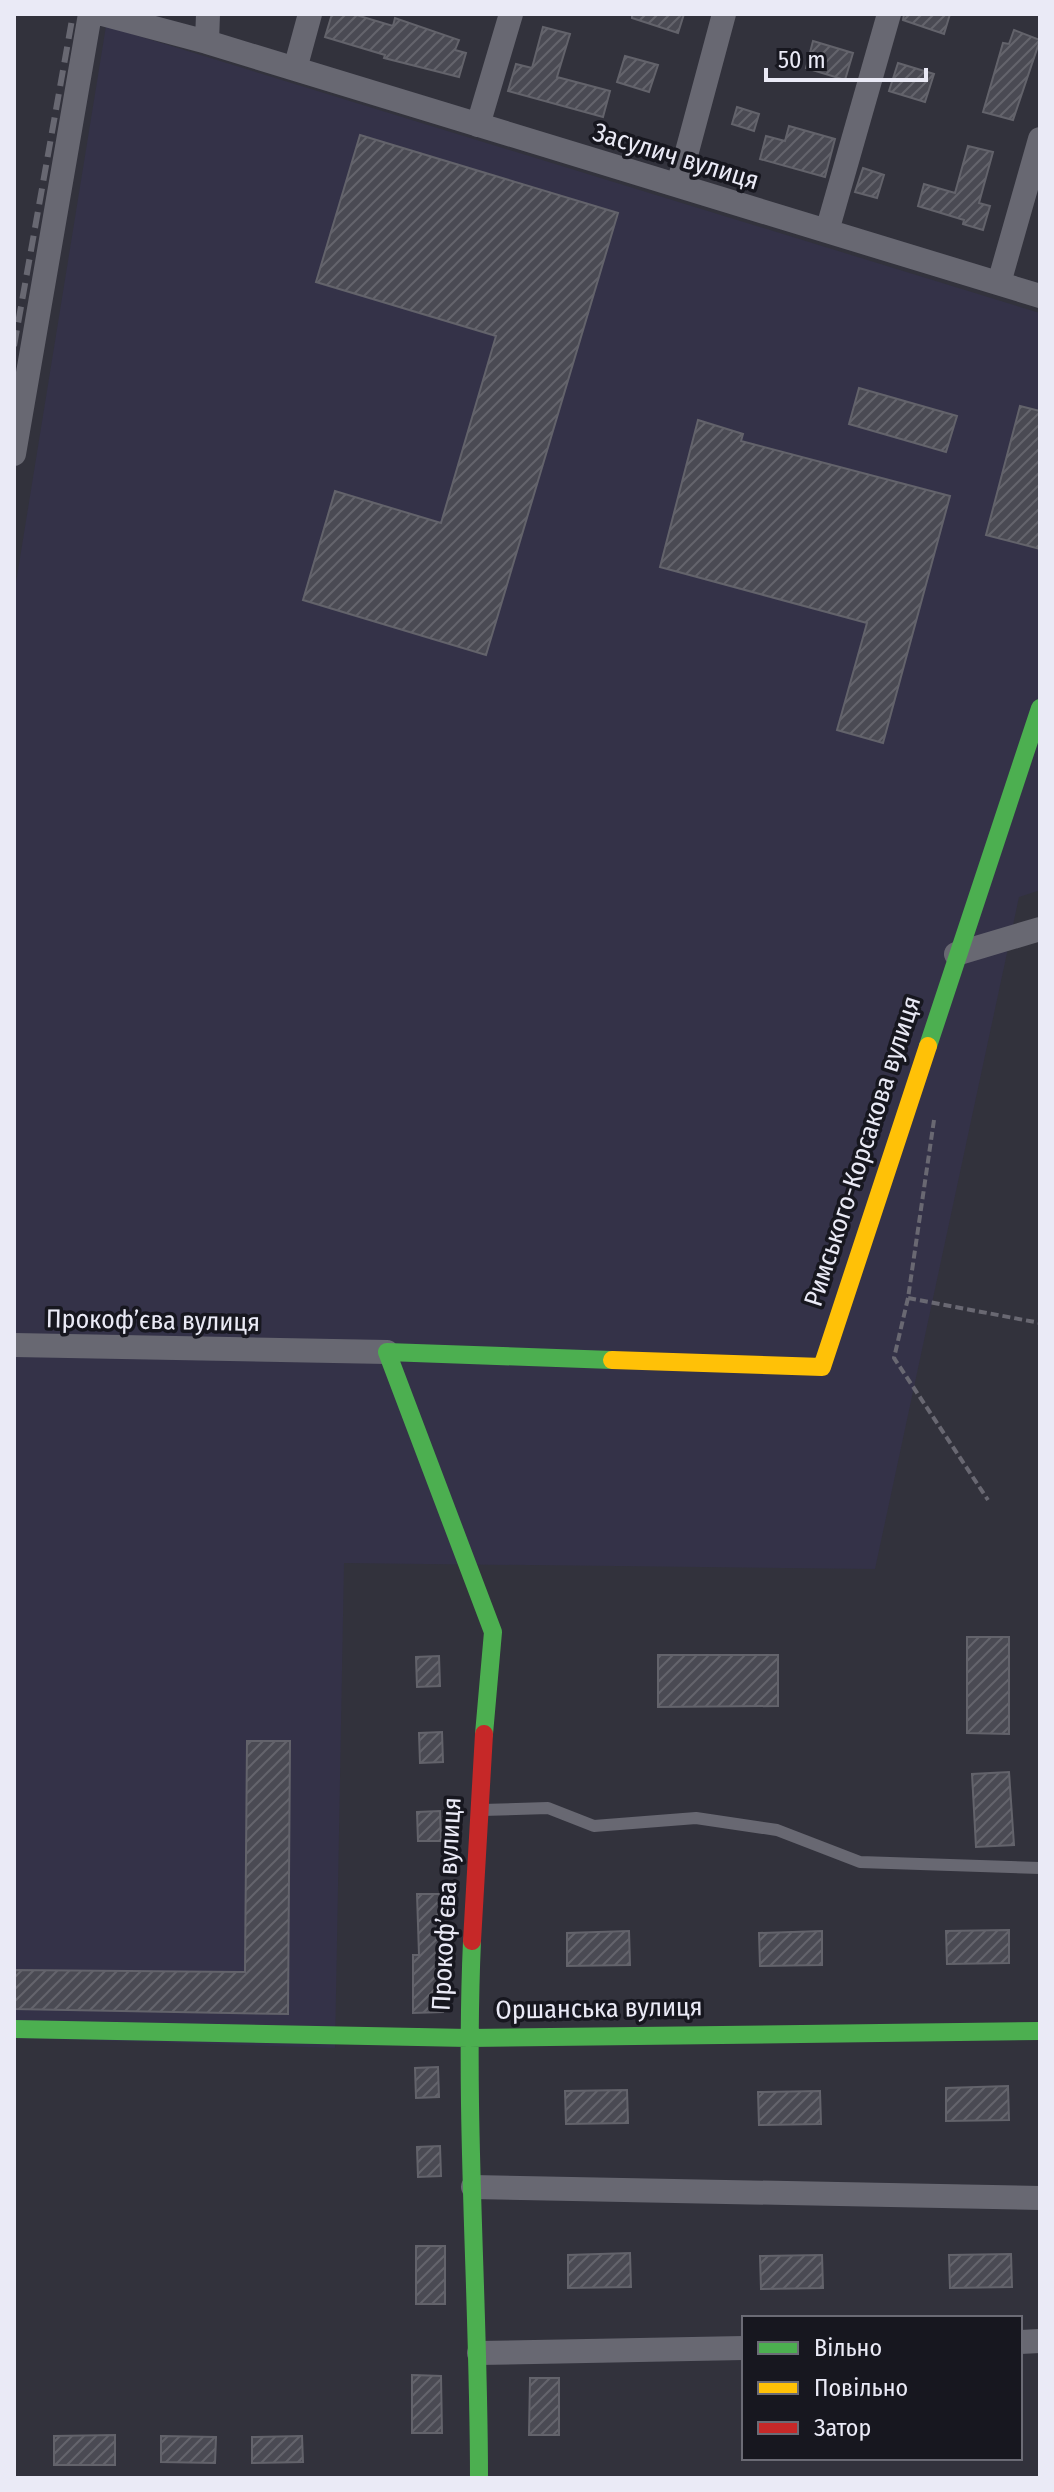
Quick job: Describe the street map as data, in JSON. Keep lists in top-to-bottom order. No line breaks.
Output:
{"streets":{"street":["Засулич вулиця","Римського-Корсакова вулиця","Прокоф’єва вулиця","Оршанська вулиця"]},"crossings":[["Римського-Корсакова вулиця","Прокоф’єва вулиця"],["Прокоф’єва вулиця","Оршанська вулиця"]],"legend":["Вільно","Повільно","Затор"],"scale_bar":"50 m"}
